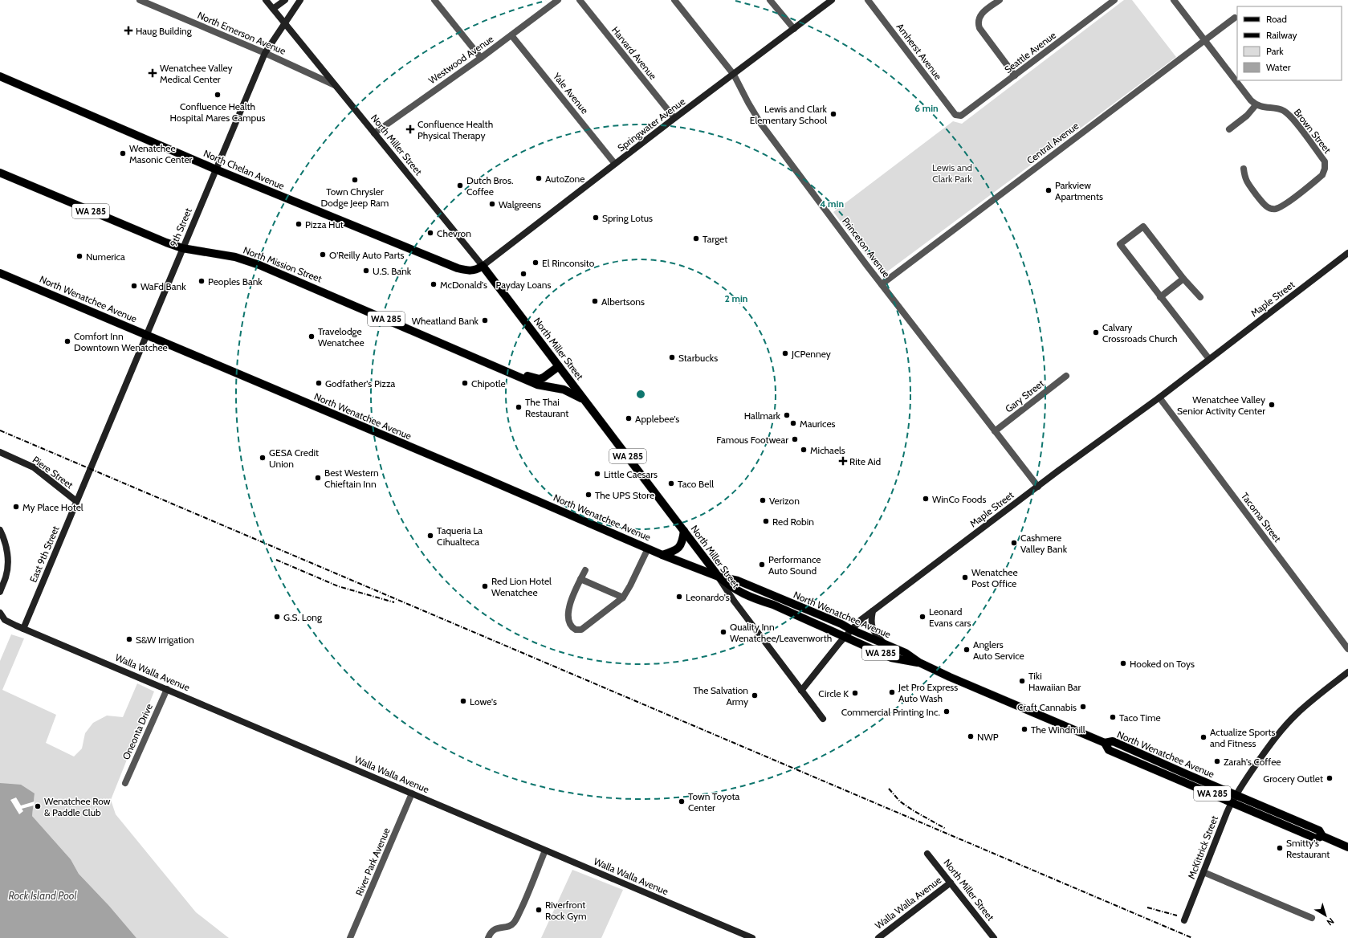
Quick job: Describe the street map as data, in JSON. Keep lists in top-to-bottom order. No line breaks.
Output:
{"streets":{"main road":["North Miller Street","North Chelan Avenue","WA 285","North Mission Street","North Wenatchee Avenue"],"street":["North Emerson Avenue","Amherst Avenue","Seattle Avenue","Harvard Avenue","Westwood Avenue","Yale Avenue","Springwater Avenue","Brown Street","Central Avenue","9th Street","Princeton Avenue","Maple Street","Gary Street","Piere Street","Tacoma Street","East 9th Street","Walla Walla Avenue","Oneonta Drive","McKittrick Street","River Park Avenue"]},"crossings":[["North Emerson Avenue","North Miller Street"],["North Emerson Avenue","9th Street"],["Amherst Avenue","Seattle Avenue"],["Harvard Avenue","Springwater Avenue"],["Westwood Avenue","Yale Avenue"],["Westwood Avenue","North Miller Street"],["Yale Avenue","Springwater Avenue"],["Springwater Avenue","North Miller Street"],["Springwater Avenue","North Chelan Avenue"],["Springwater Avenue","Princeton Avenue"],["Central Avenue","Princeton Avenue"],["North Miller Street","North Chelan Avenue"],["North Miller Street","9th Street"],["North Miller Street","North Mission Street"],["North Miller Street","North Wenatchee Avenue"],["North Miller Street","Maple Street"],["North Miller Street","Walla Walla Avenue"],["North Chelan Avenue","9th Street"],["WA 285","North Wenatchee Avenue"],["WA 285","Maple Street"],["9th Street","North Mission Street"],["9th Street","North Wenatchee Avenue"],["9th Street","East 9th Street"],["Princeton Avenue","Maple Street"],["Princeton Avenue","Gary Street"],["North Wenatchee Avenue","Maple Street"],["North Wenatchee Avenue","McKittrick Street"],["Maple Street","Tacoma Street"],["Piere Street","East 9th Street"],["East 9th Street","Walla Walla Avenue"],["Walla Walla Avenue","Oneonta Drive"],["Walla Walla Avenue","River Park Avenue"]],"water":["Rock Island Pool"],"parks":["Lewis and Clark Park"],"places":{"health":["Haug Building","Wenatchee Valley Medical Center","Confluence Health Physical Therapy","Rite Aid"],"other":["Confluence Health Hospital Mares Campus","Lewis and Clark Elementary School","Wenatchee Masonic Center","AutoZone","Town Chrysler Dodge Jeep Ram","Dutch Bros. Coffee","Parkview Apartments","Walgreens","Spring Lotus","Pizza Hut","Chevron","Target","O'Reilly Auto Parts","Numerica","El Rinconsito","U.S. Bank","Payday Loans","Peoples Bank","McDonald's","WaFd Bank","Albertsons","Wheatland Bank","Calvary Crossroads Church","Travelodge Wenatchee","Comfort Inn Downtown Wenatchee","JCPenney","Starbucks","Godfather's Pizza","Chipotle","Wenatchee Valley Senior Activity Center","The Thai Restaurant","Hallmark","Applebee's","Maurices","Famous Footwear","Michaels","GESA Credit Union","Little Caesars","Best Western Chieftain Inn","Taco Bell","The UPS Store","WinCo Foods","Verizon","My Place Hotel","Red Robin","Taqueria La Cihualteca","Cashmere Valley Bank","Performance Auto Sound","Wenatchee Post Office","Red Lion Hotel Wenatchee","Leonardo's","G.S. Long","Leonard Evans cars","Quality Inn Wenatchee/Leavenworth","S&W Irrigation","Anglers Auto Service","Hooked on Toys","Tiki Hawaiian Bar","Jet Pro Express Auto Wash","Circle K","The Salvation Army","Lowe's","Craft Cannabis","Commercial Printing Inc.","Taco Time","The Windmill","NWP","Actualize Sports and Fitness","Zarah's Coffee","Grocery Outlet","Town Toyota Center","Wenatchee Row & Paddle Club","Smitty's Restaurant","Riverfront Rock Gym"]},"legend":["Road","Railway","Park","Water"],"north":"bottom right","rings":["6 min","4 min","2 min"]}
